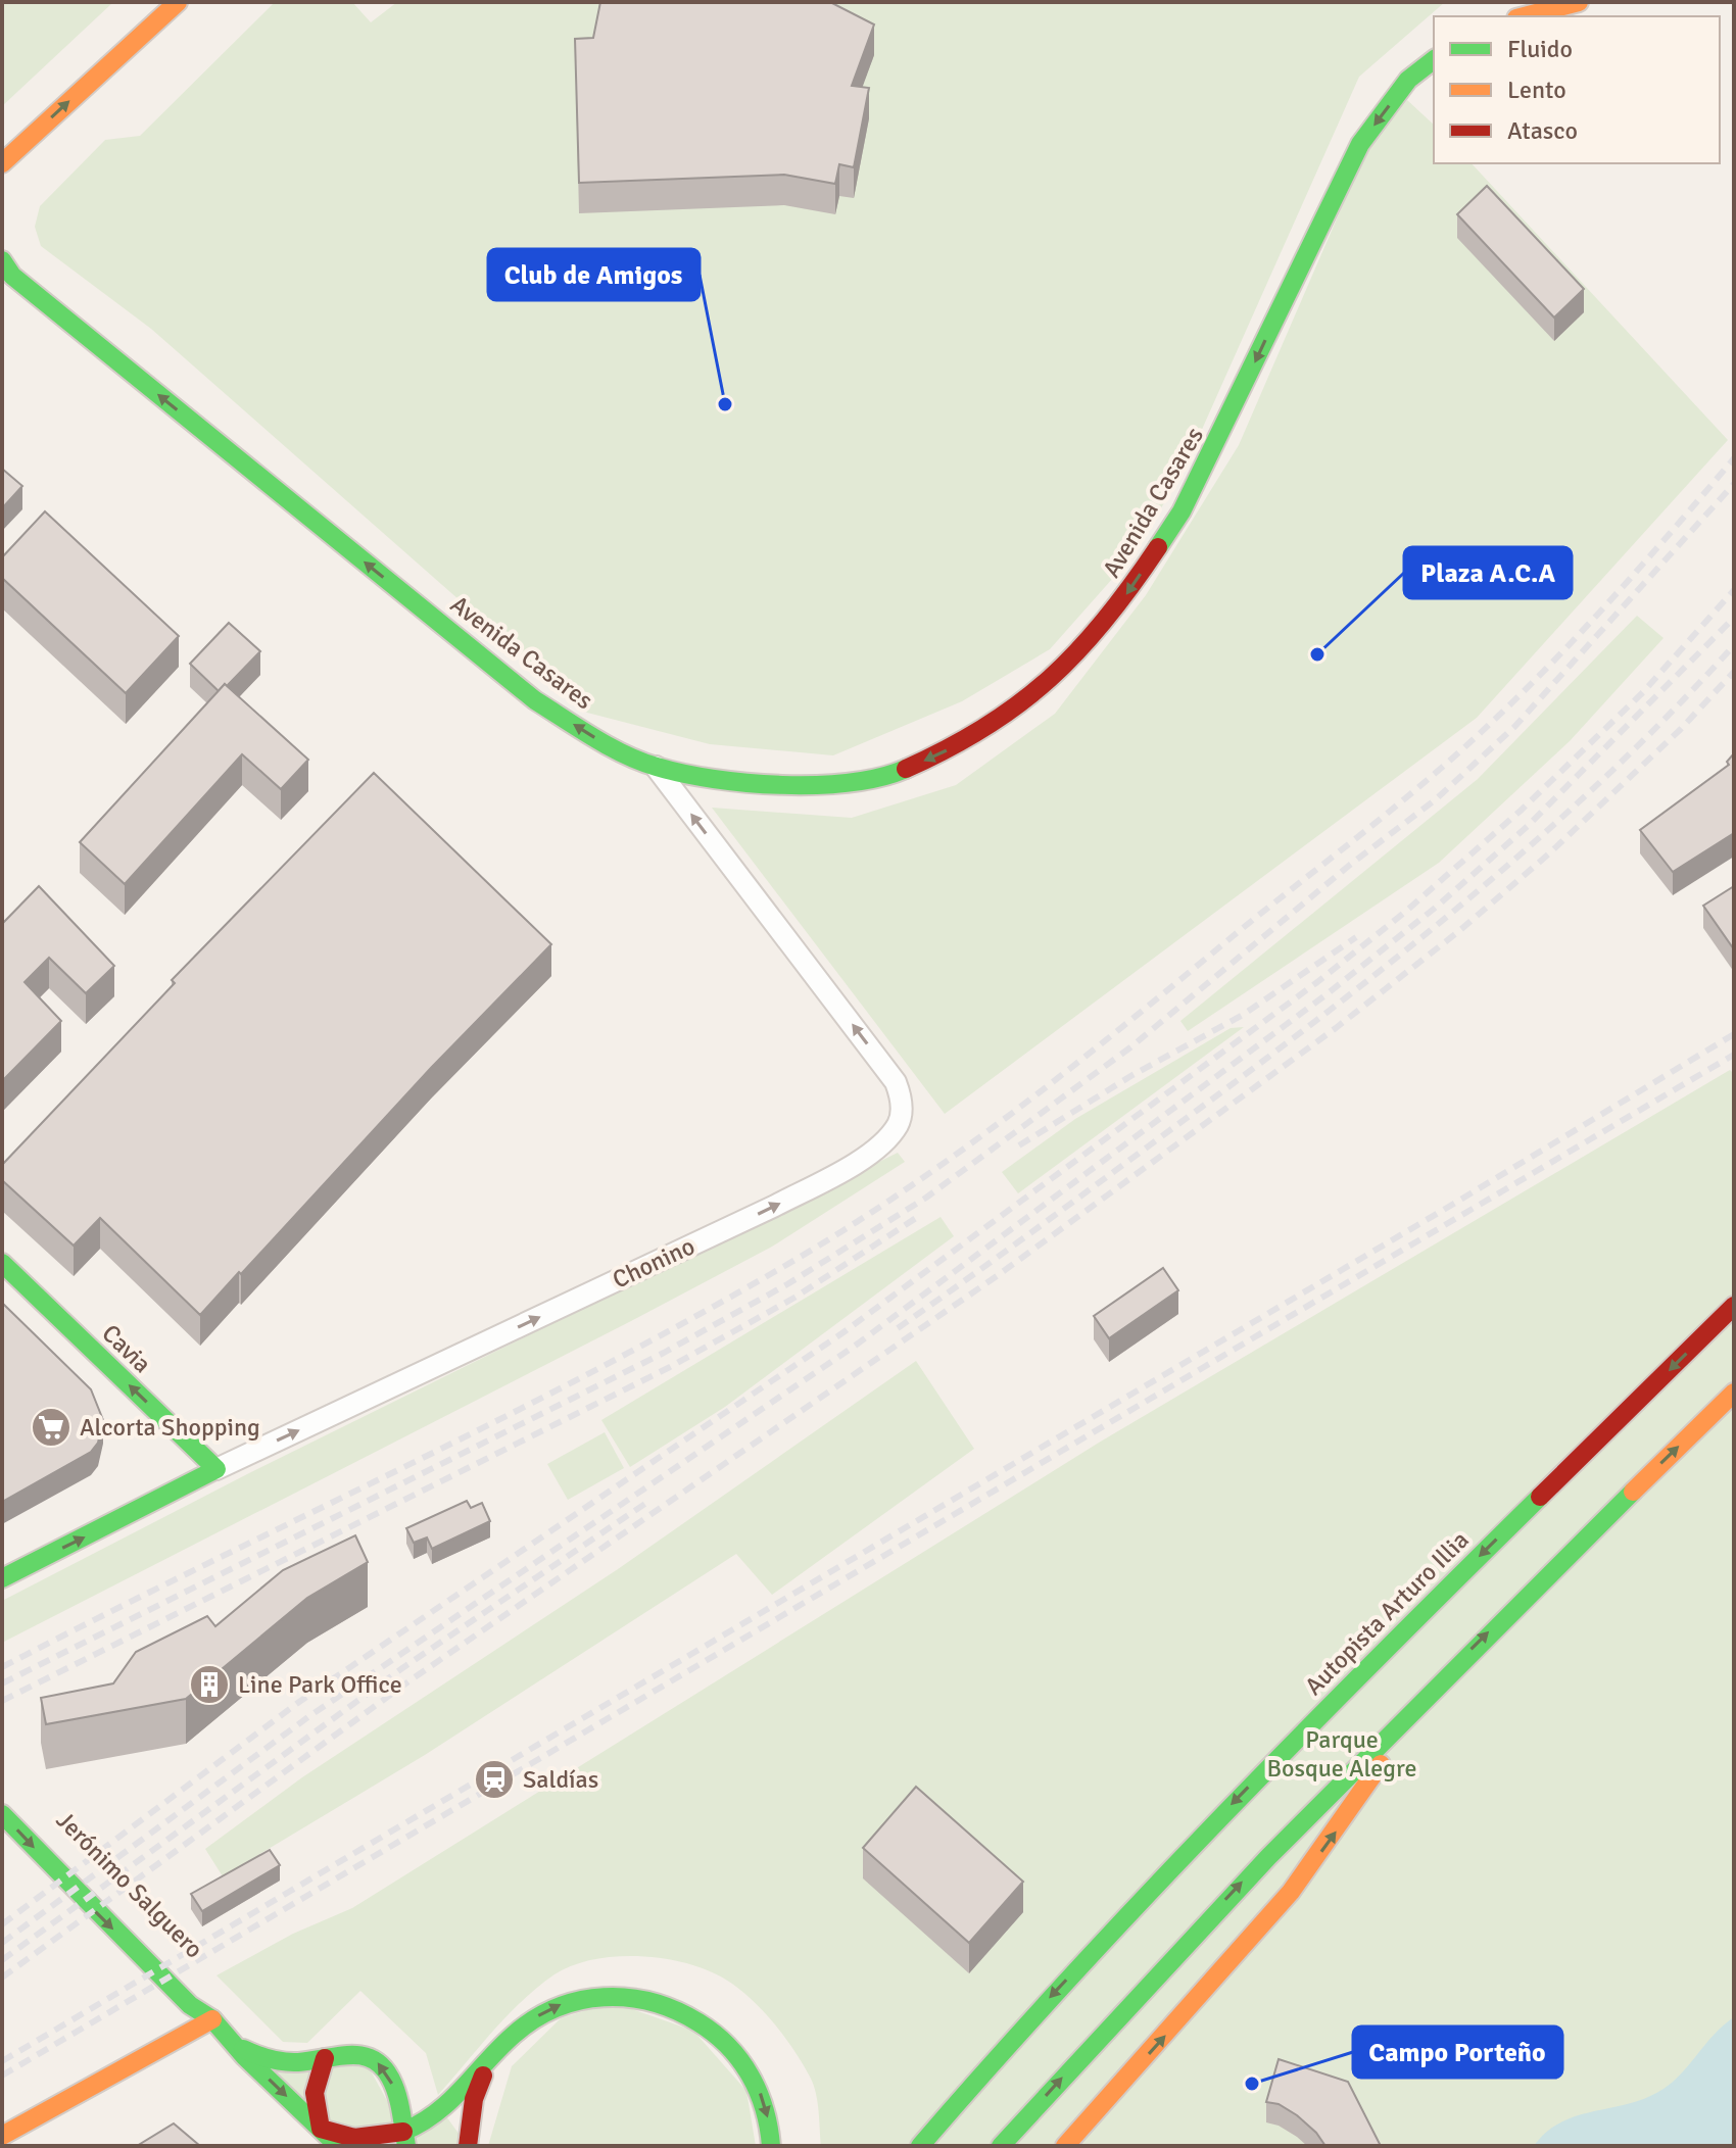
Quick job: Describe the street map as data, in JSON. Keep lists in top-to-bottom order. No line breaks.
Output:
{"streets":{"main road":["Avenida Casares","Chonino","Cavia","Autopista Arturo Illia","Jerónimo Salguero"]},"crossings":[["Avenida Casares","Chonino"],["Chonino","Cavia"]],"one_way":["Cavia"],"parks":["Parque Bosque Alegre"],"places":{"other":["Club de Amigos","Plaza A.C.A","Campo Porteño"],"supermarket":["Alcorta Shopping"],"building":["Line Park Office"],"station":["Saldías"]},"legend":["Fluido","Lento","Atasco"]}
